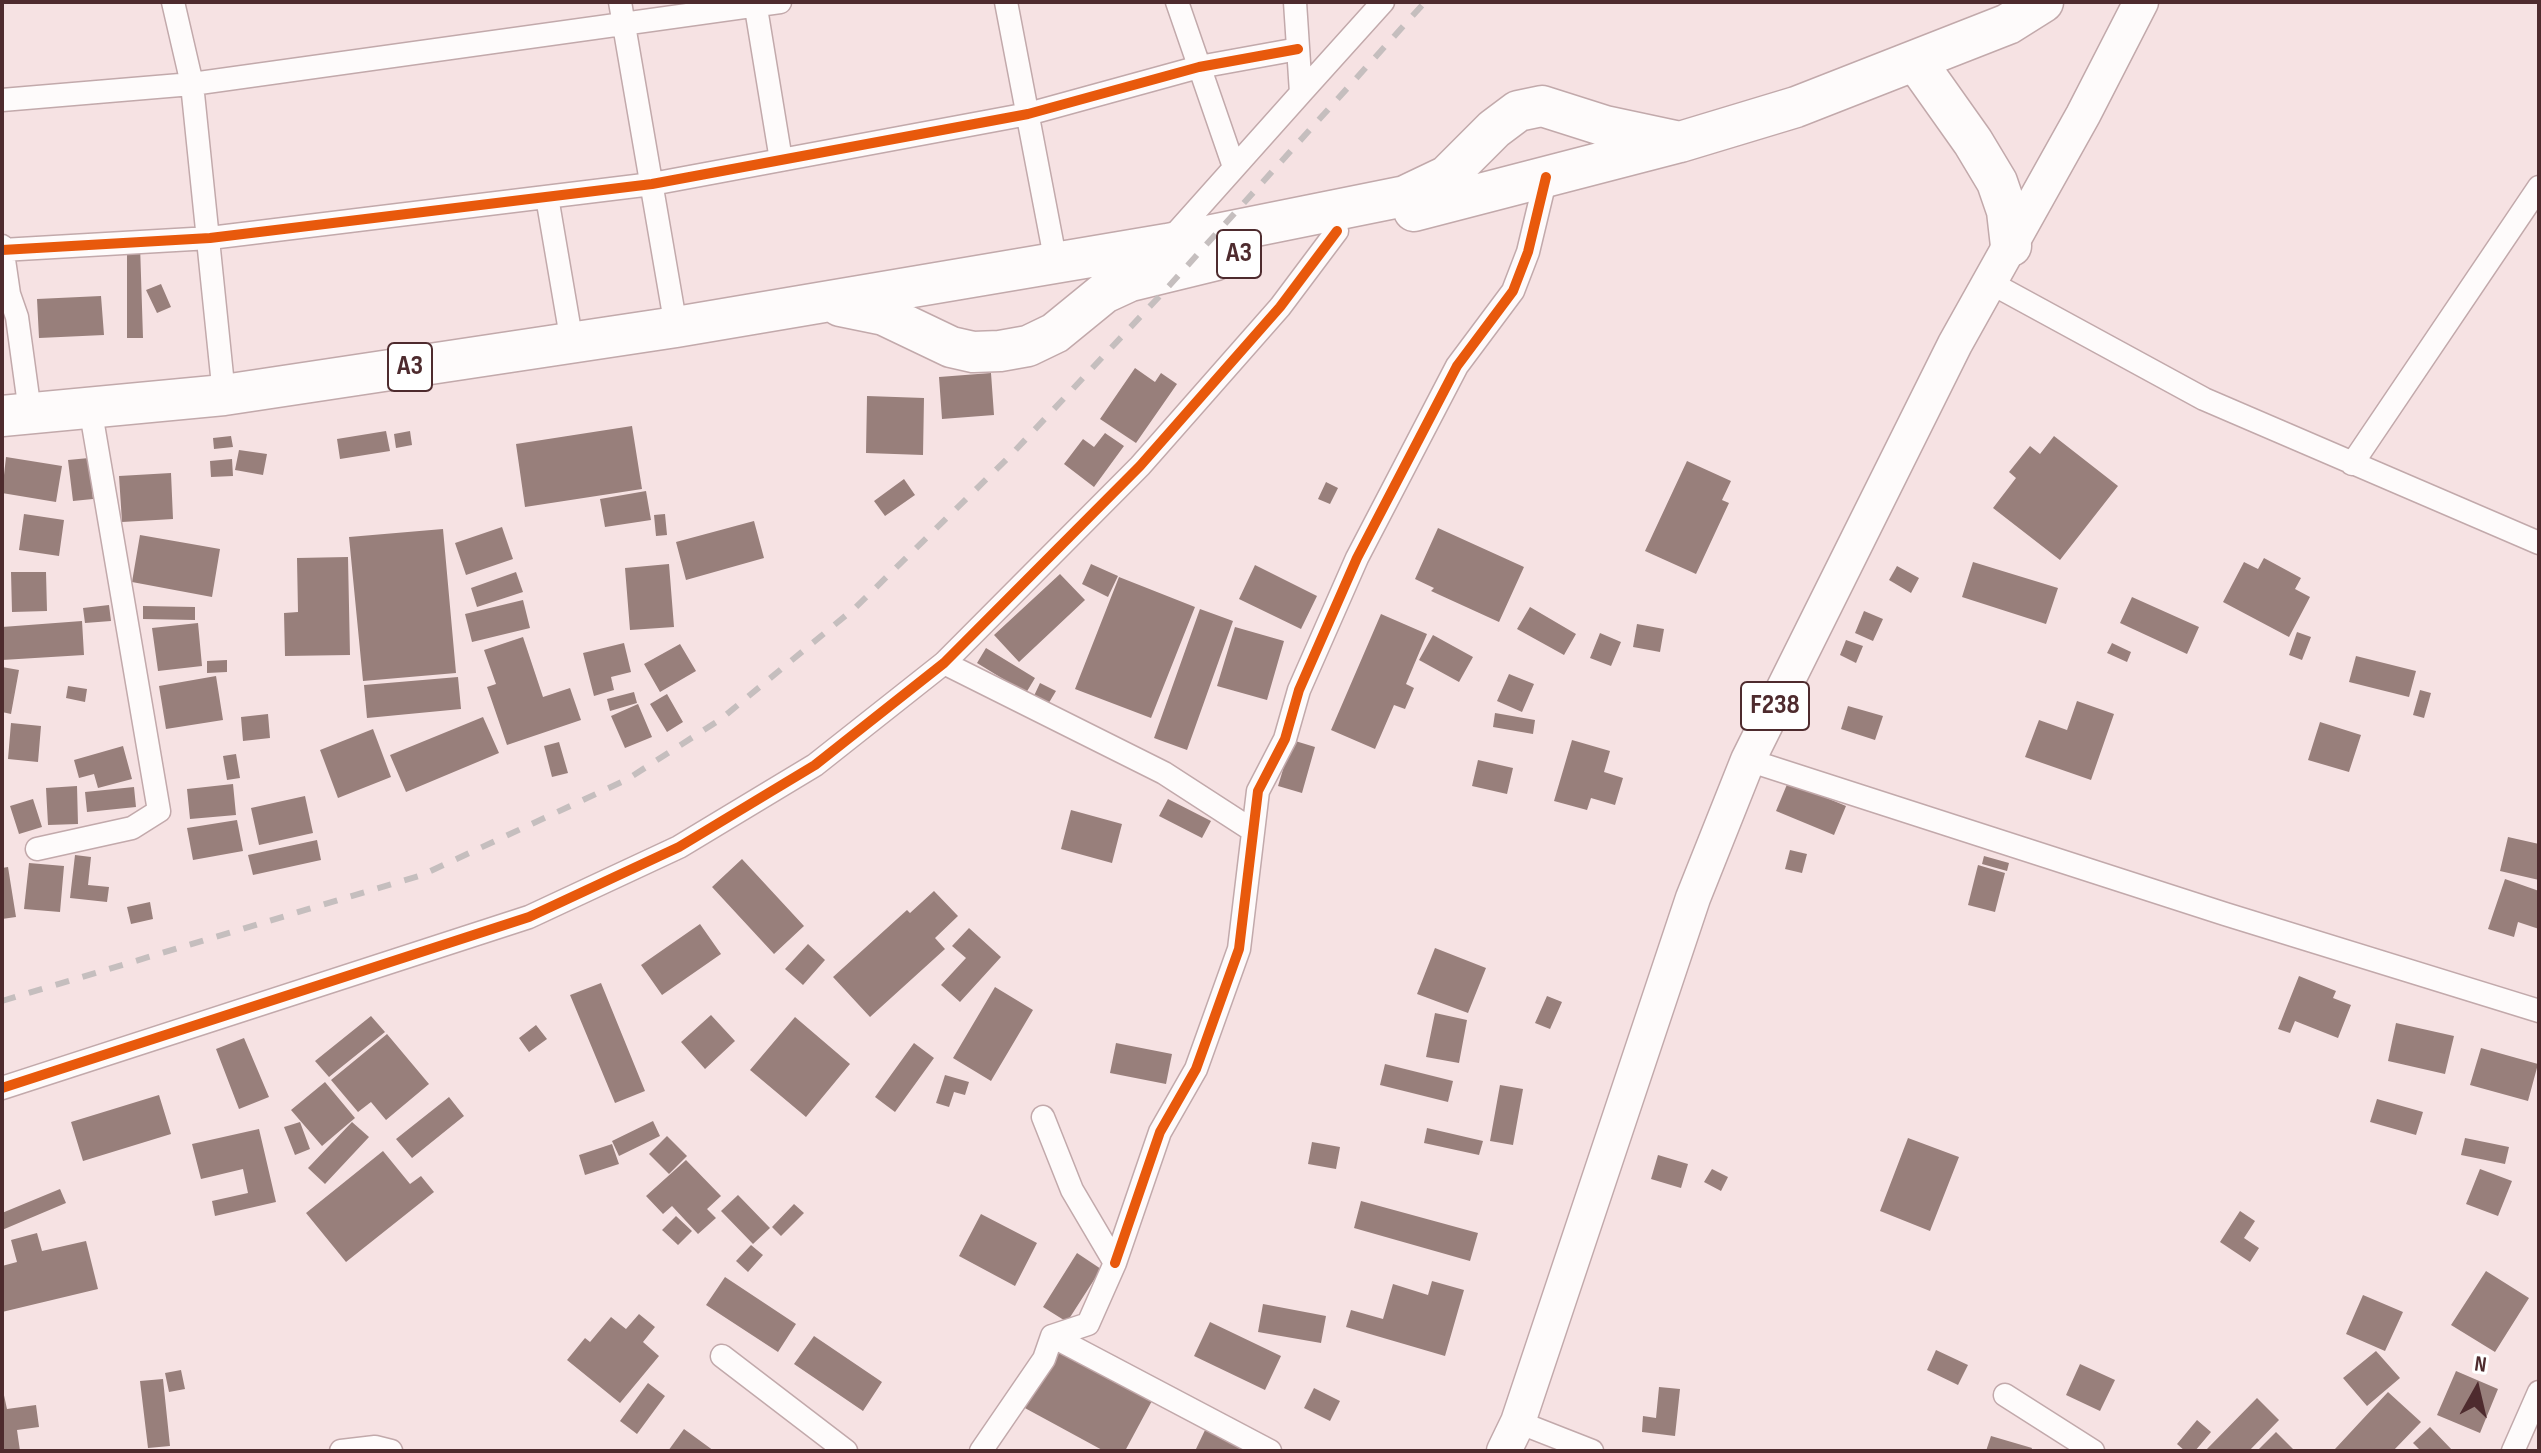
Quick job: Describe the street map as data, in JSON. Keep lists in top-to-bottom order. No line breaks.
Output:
{"streets":{"highway":["A3"],"main road":["F238"]},"north":"top"}
